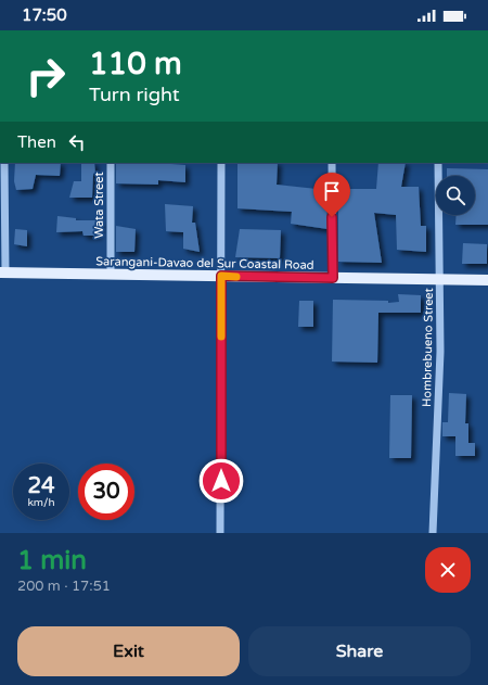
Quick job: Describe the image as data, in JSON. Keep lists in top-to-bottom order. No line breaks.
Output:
{"streets":{"main road":["Sarangani-Davao del Sur Coastal Road"],"street":["Wata Street","Hombrebueno Street"]},"crossings":[["Wata Street","Sarangani-Davao del Sur Coastal Road"],["Sarangani-Davao del Sur Coastal Road","Hombrebueno Street"]],"page":{"status":"17:50","turn":["110 m","Turn right"],"then":"Then","speed":"24 km/h","limit":"30","heading":["1 min","200 m · 17:51"],"buttons":["Exit","Share"]}}
